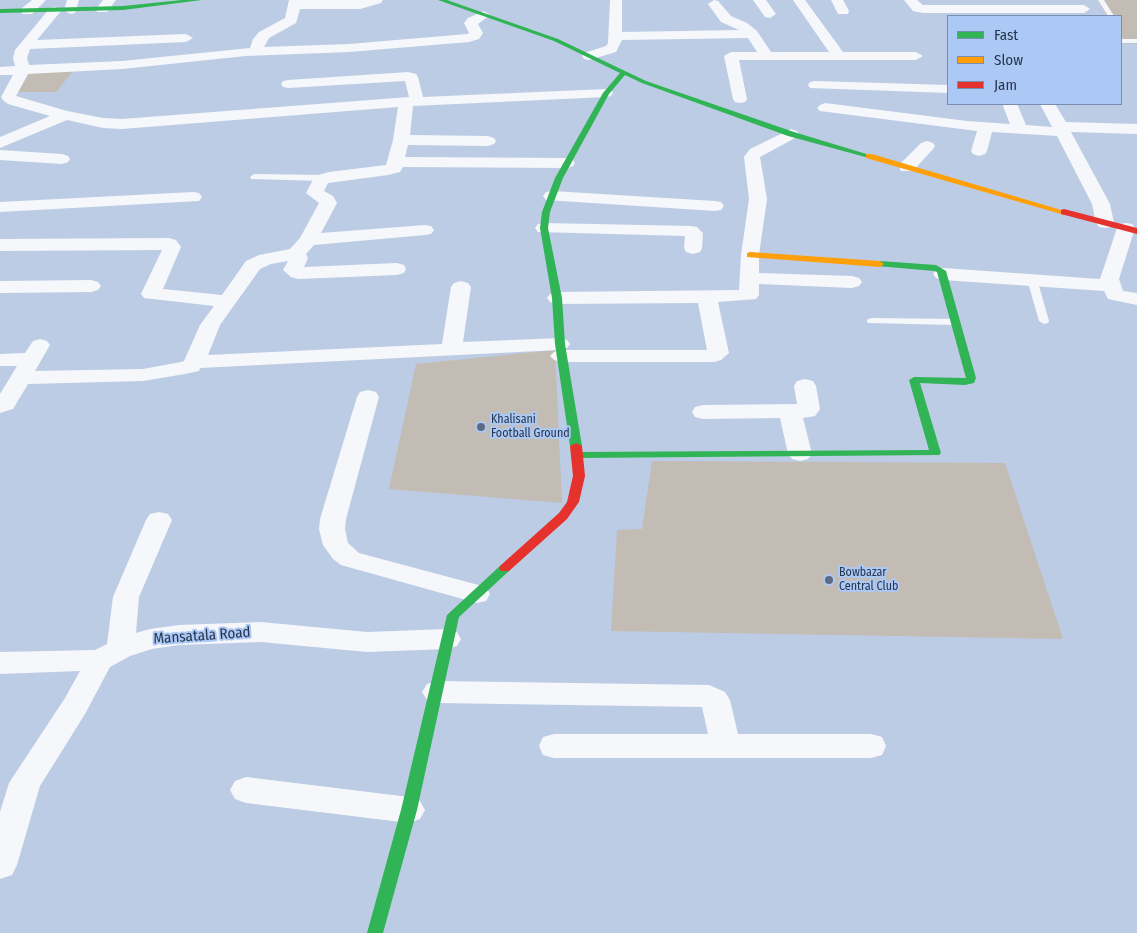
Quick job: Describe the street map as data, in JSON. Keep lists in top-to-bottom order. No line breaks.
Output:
{"streets":{"street":["Mansatala Road"]},"places":["Khalisani Football Ground","Bowbazar Central Club"],"legend":["Fast","Slow","Jam"]}
